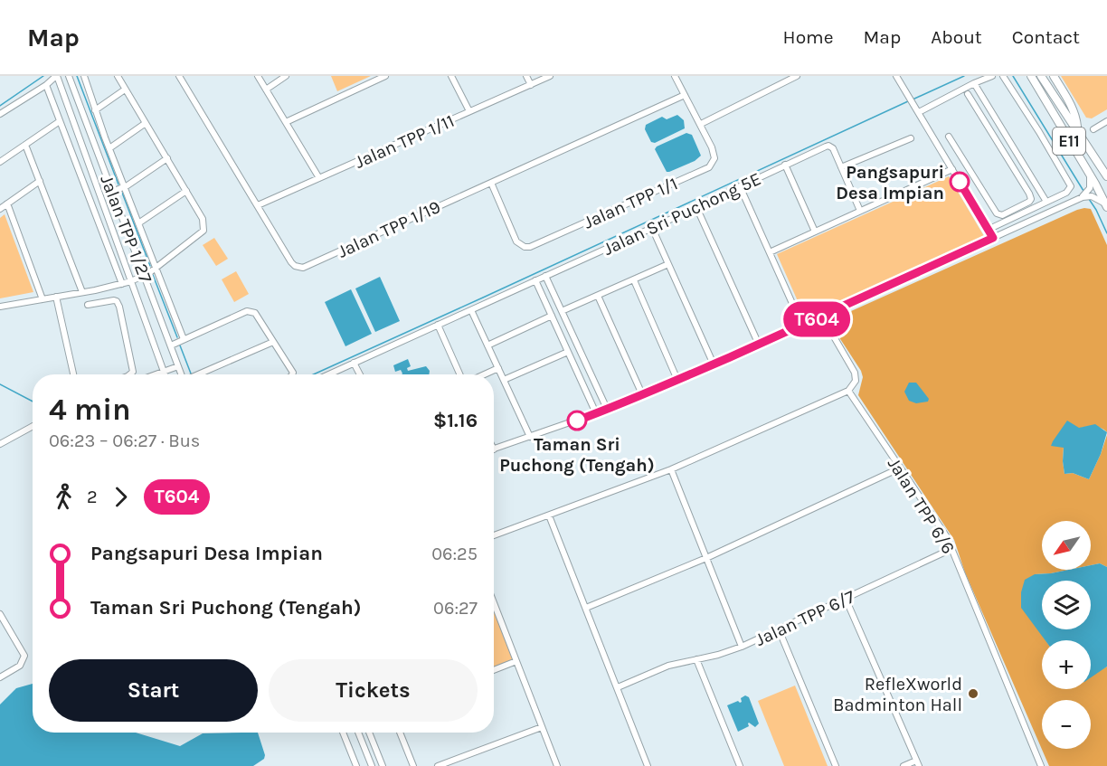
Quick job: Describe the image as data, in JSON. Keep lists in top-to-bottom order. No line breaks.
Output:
{"streets":{"highway":["E11"],"street":["Jalan TPP 1/11","Jalan TPP 1/1","Jalan Sri Puchong 5E","Jalan TPP 1/27","Jalan TPP 1/19","Jalan TPP 6/6","Jalan TPP 6/7"]},"crossings":[["Jalan TPP 1/11","Jalan TPP 1/19"],["Jalan TPP 1/1","Jalan TPP 1/19"],["Jalan TPP 6/6","Jalan TPP 6/7"]],"places":["Pangsapuri Desa Impian","Taman Sri Puchong (Tengah)","RefleXworld Badminton Hall"],"lines":["bus line T604"],"north":"bottom left","page":{"header":"Map","nav":["Home","Map","About","Contact"],"on_map":"T604","heading":["4 min","06:23 – 06:27 · Bus","$1.16"],"legs":["2","T604"],"map_buttons":["+","−"],"list":[{"name":"Pangsapuri Desa Impian","value":"06:25"},{"name":"Taman Sri Puchong (Tengah)","value":"06:27"}],"buttons":["Start","Tickets"]}}
